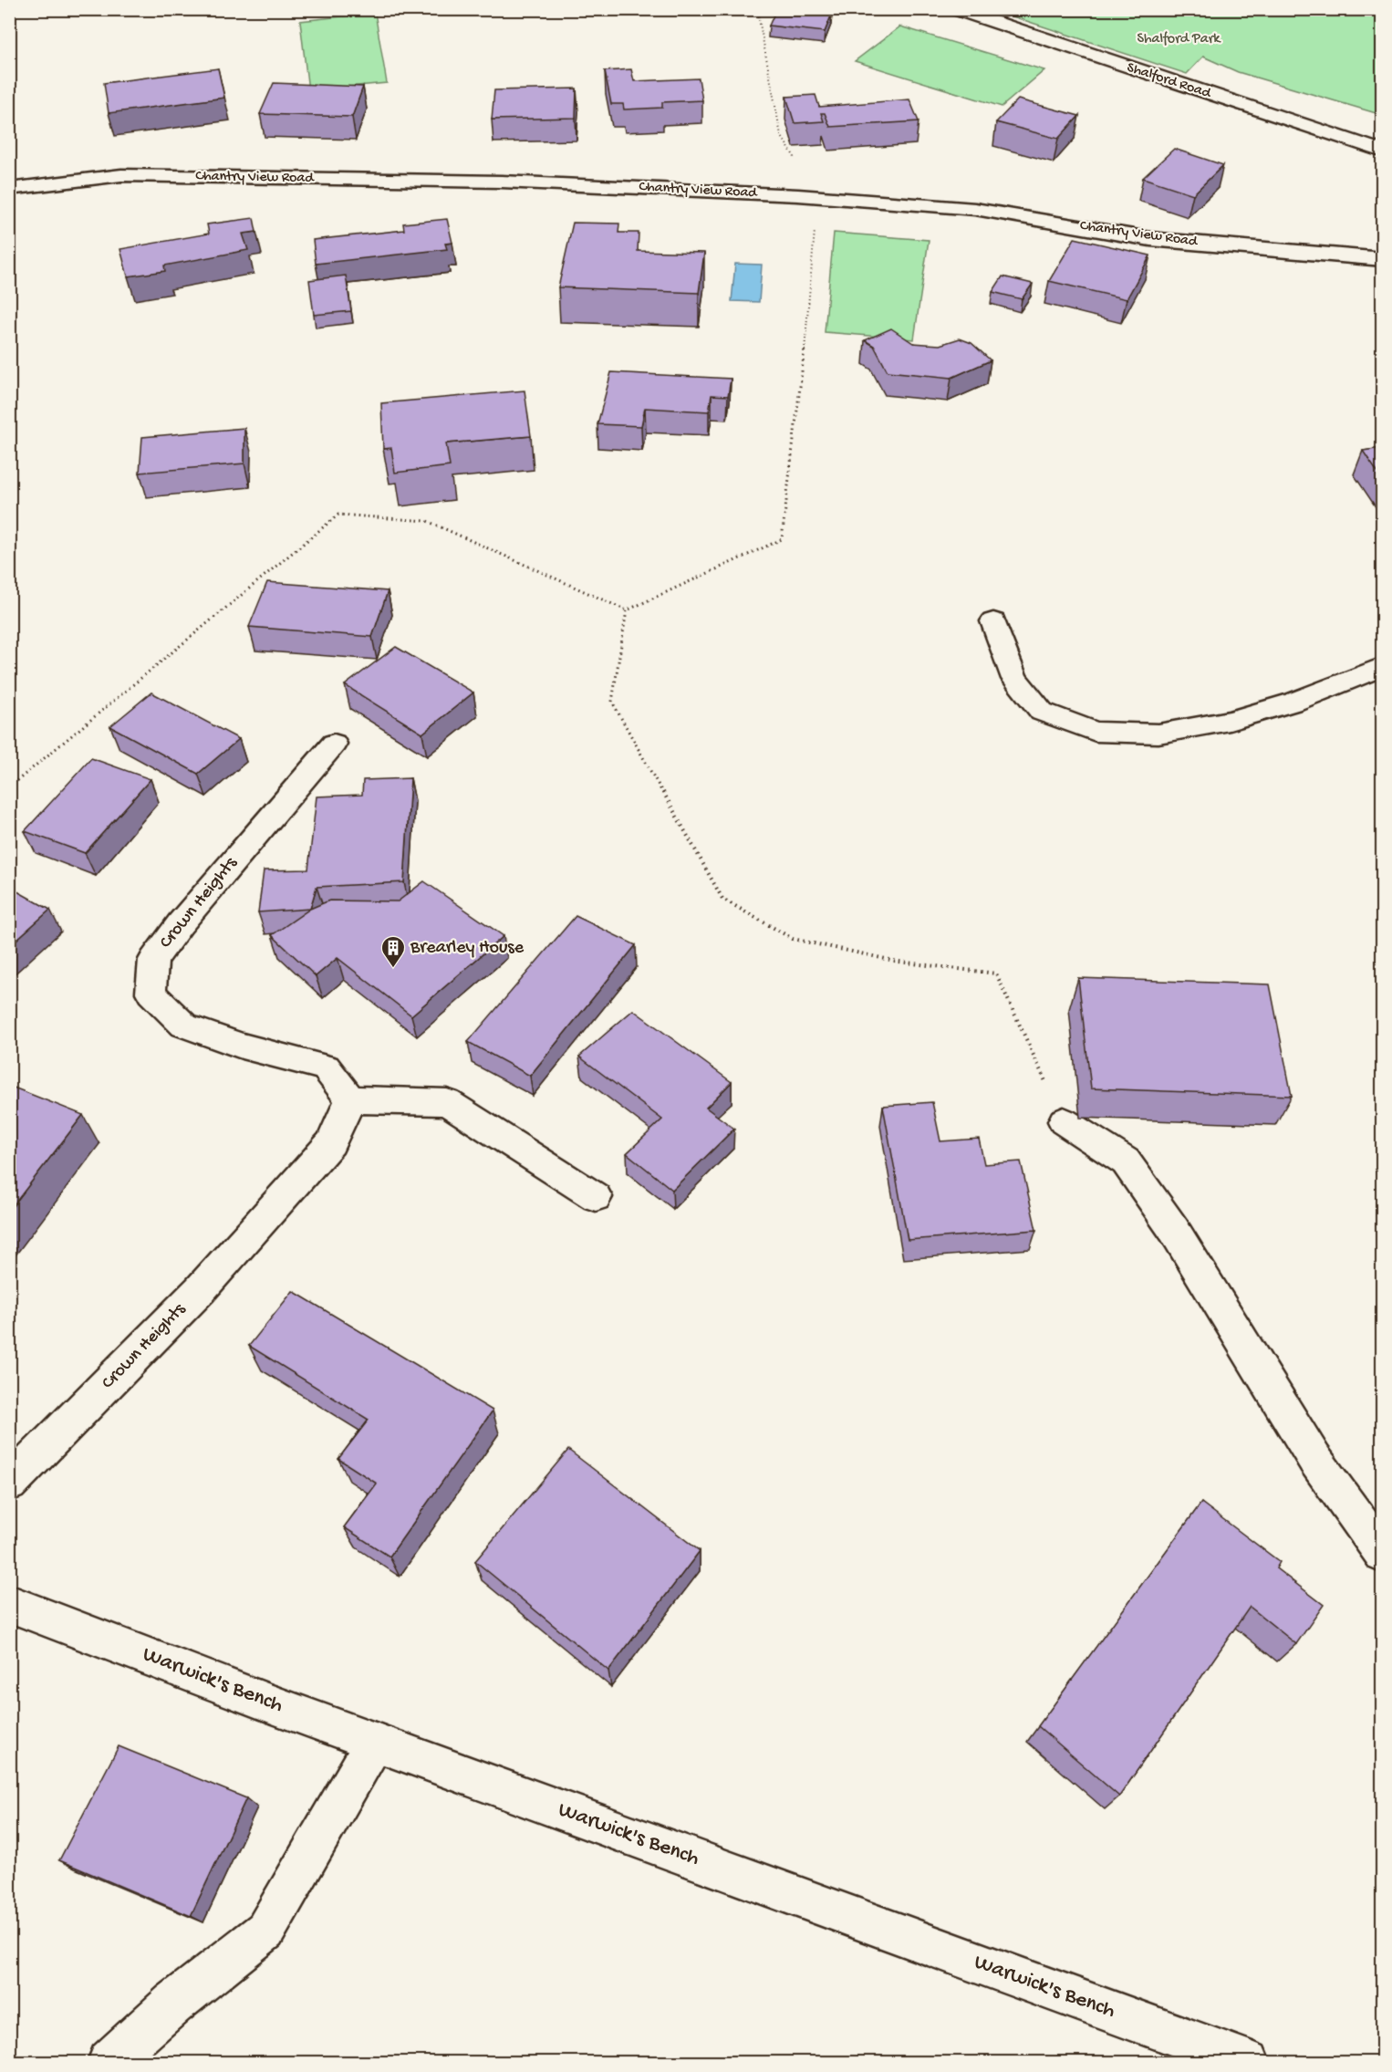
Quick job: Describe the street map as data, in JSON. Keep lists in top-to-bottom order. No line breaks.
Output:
{"streets":{"street":["Shalford Road","Chantry View Road","Crown Heights","Warwick's Bench"]},"parks":["Shalford Park"],"places":{"building":["Brearley House"]}}
